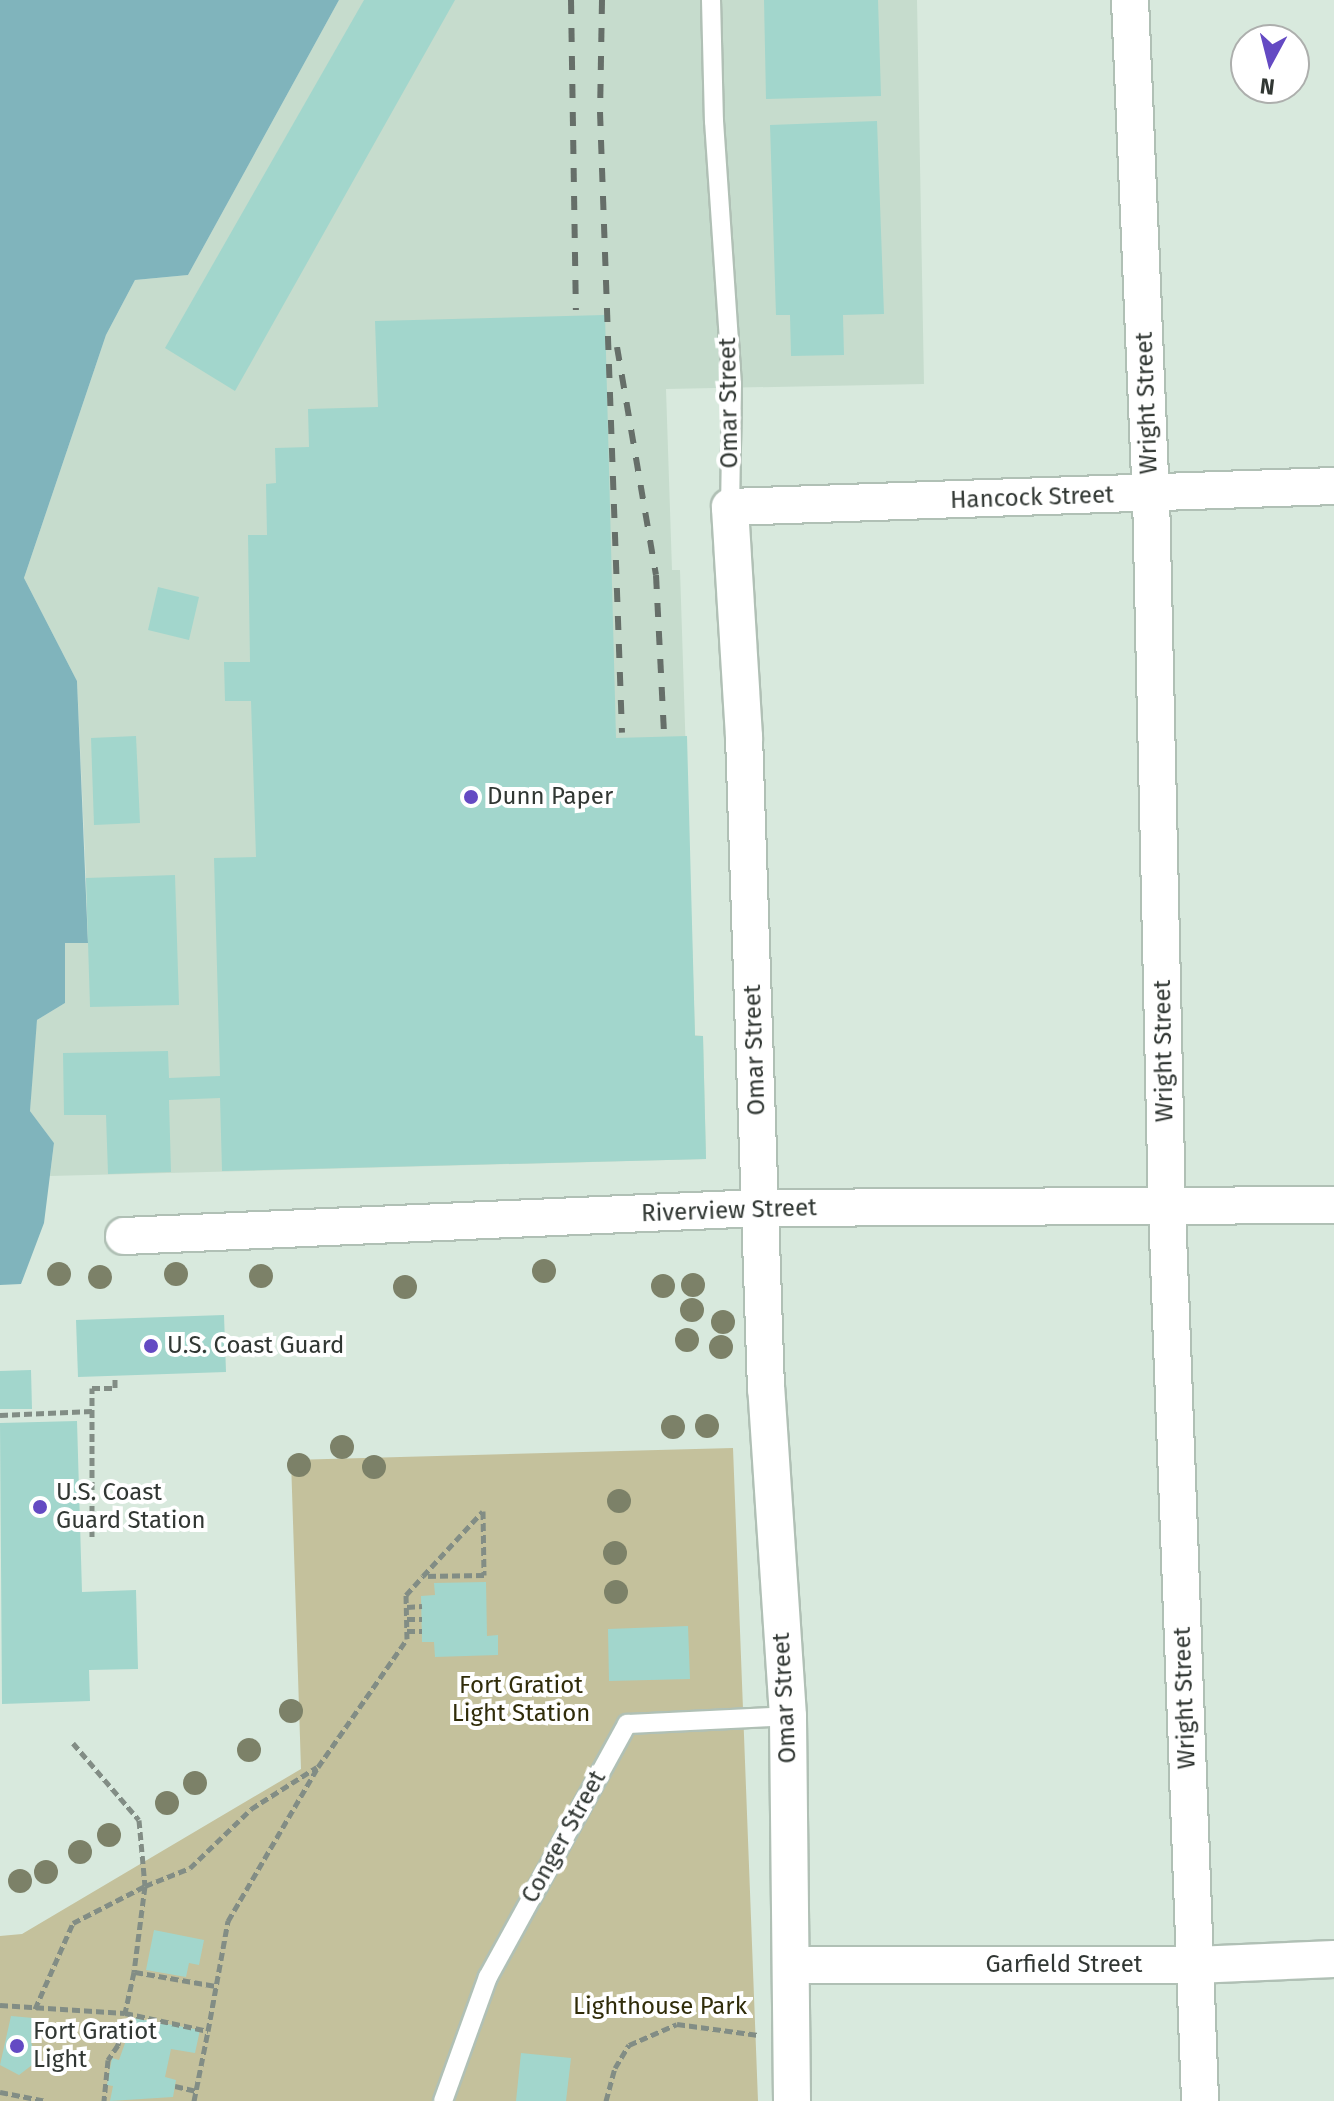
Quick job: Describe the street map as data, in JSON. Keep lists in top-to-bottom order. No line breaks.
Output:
{"streets":{"street":["Omar Street","Wright Street","Hancock Street","Riverview Street","Garfield Street"],"lane":["Conger Street"]},"crossings":[["Omar Street","Hancock Street"],["Omar Street","Riverview Street"],["Omar Street","Conger Street"],["Omar Street","Garfield Street"],["Wright Street","Hancock Street"],["Wright Street","Riverview Street"],["Wright Street","Garfield Street"]],"parks":["Fort Gratiot Light Station","Lighthouse Park"],"places":["Dunn Paper","U.S. Coast Guard","U.S. Coast Guard Station","Fort Gratiot Light"],"north":"bottom"}
